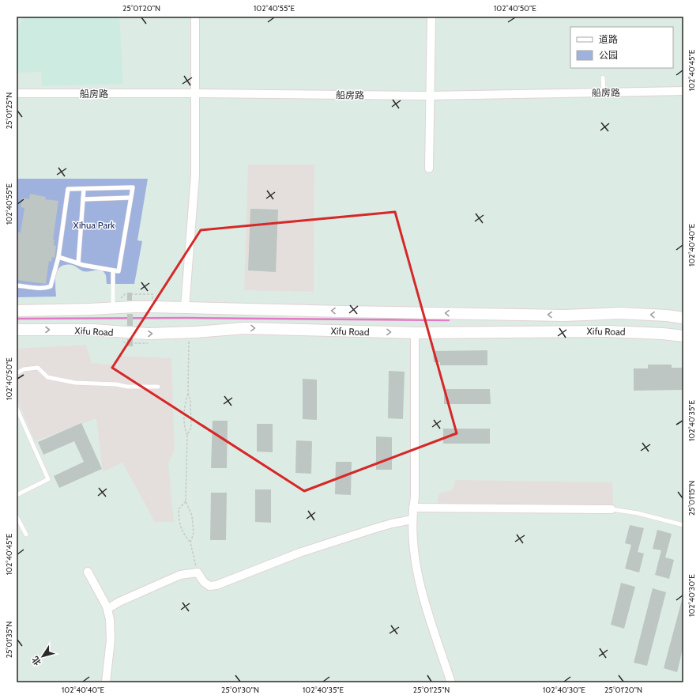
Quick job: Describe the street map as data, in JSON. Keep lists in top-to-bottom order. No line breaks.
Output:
{"streets":{"main road":["Xifu Road"],"street":["船房路"]},"parks":["Xihua Park"],"legend":["道路","公园"],"north":"bottom left","coordinates":["25°01'20\"N","102°40'55\"E","102°40'50\"E","102°40'45\"E","25°01'25\"N","102°40'40\"E","102°40'35\"E","25°01'15\"N","102°40'30\"E","25°01'35\"N","25°01'30\"N"]}
